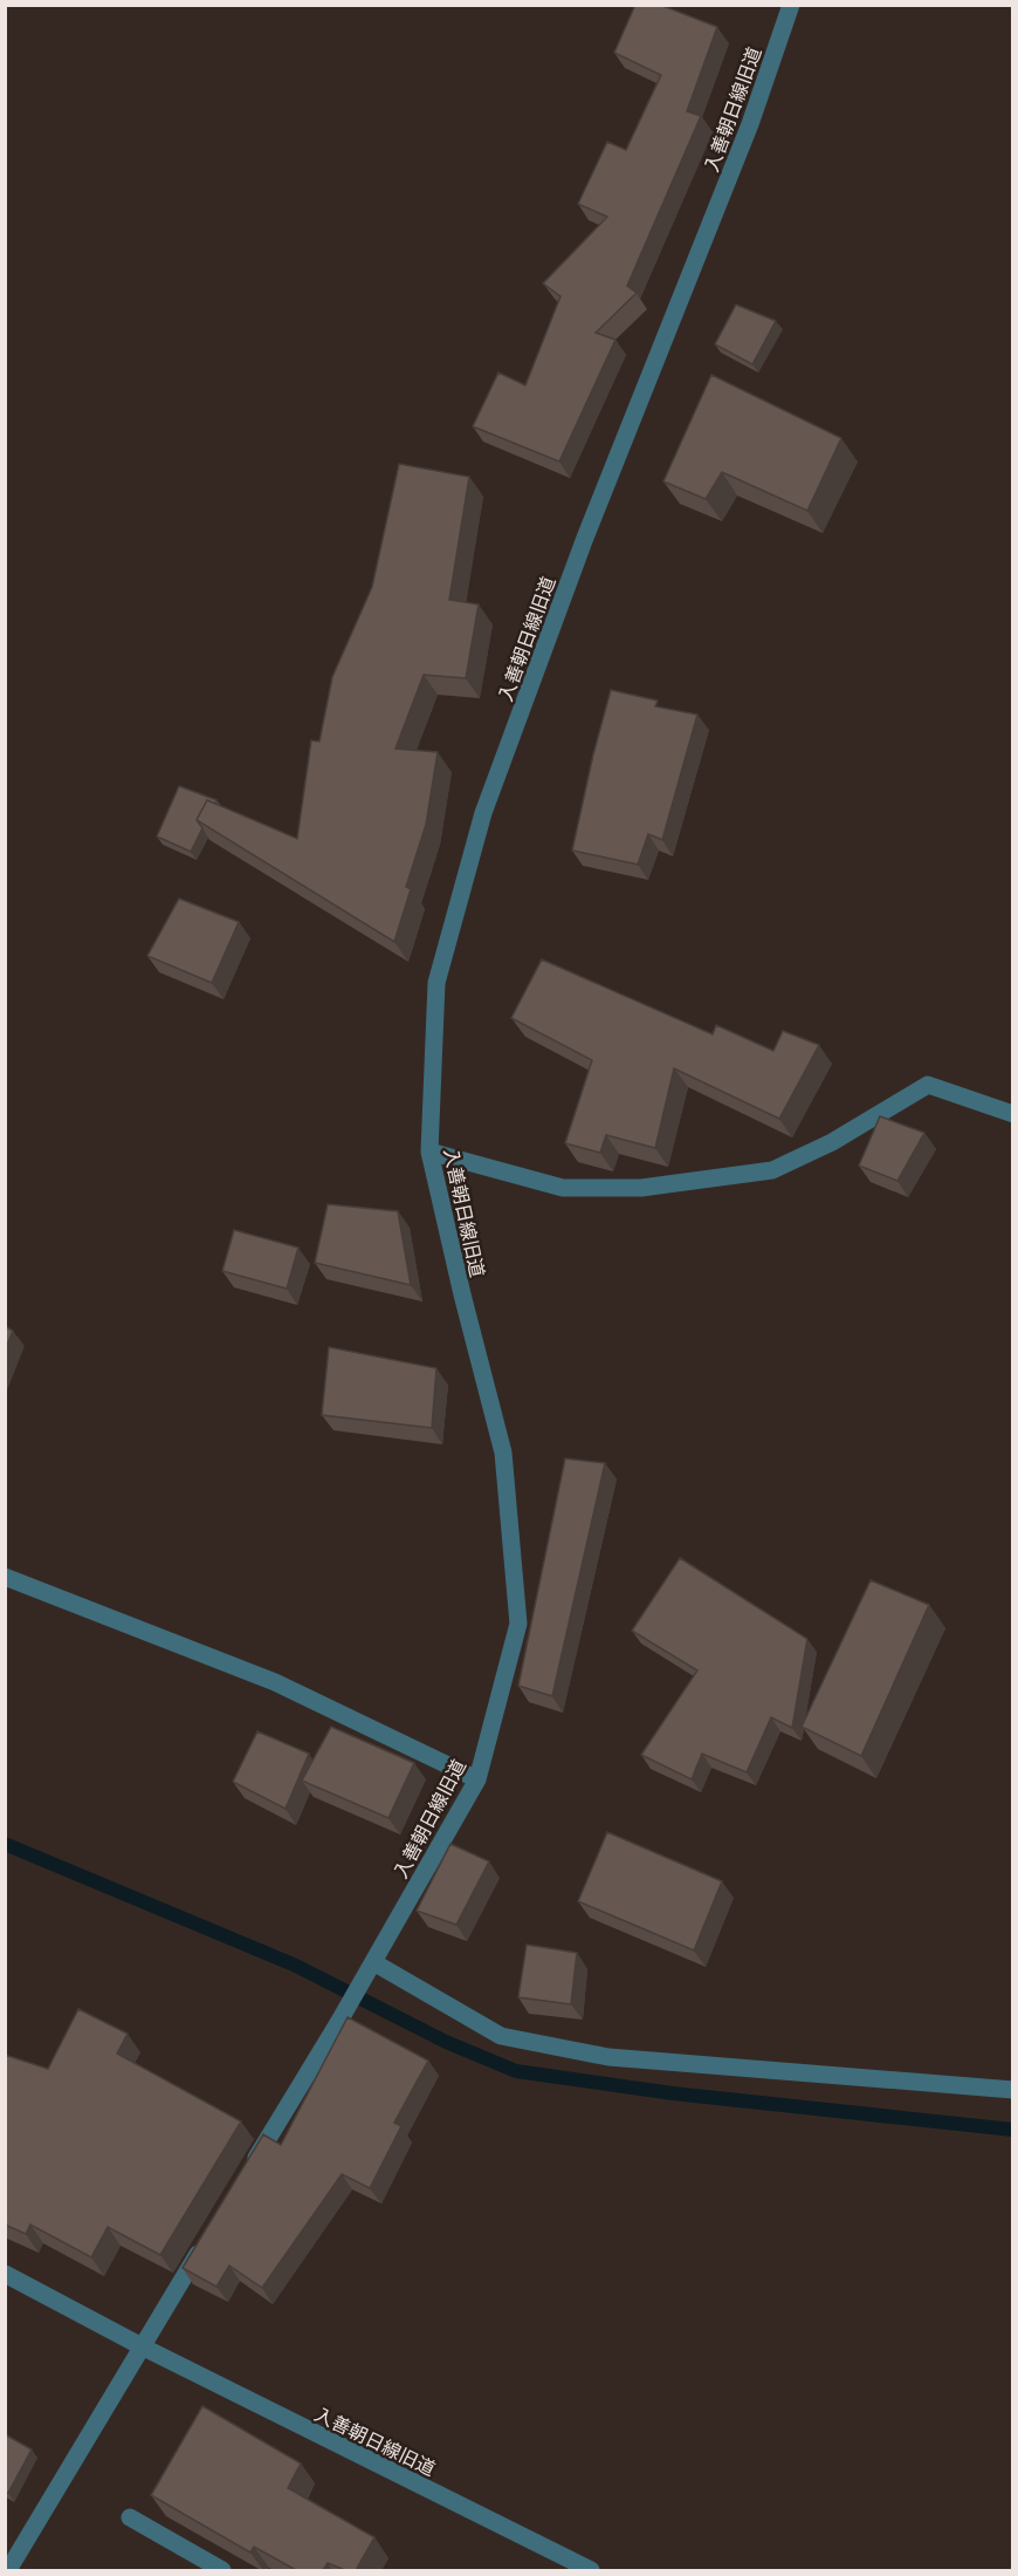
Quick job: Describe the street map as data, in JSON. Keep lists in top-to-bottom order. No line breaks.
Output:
{"streets":{"street":["入善朝日線旧道"]}}
